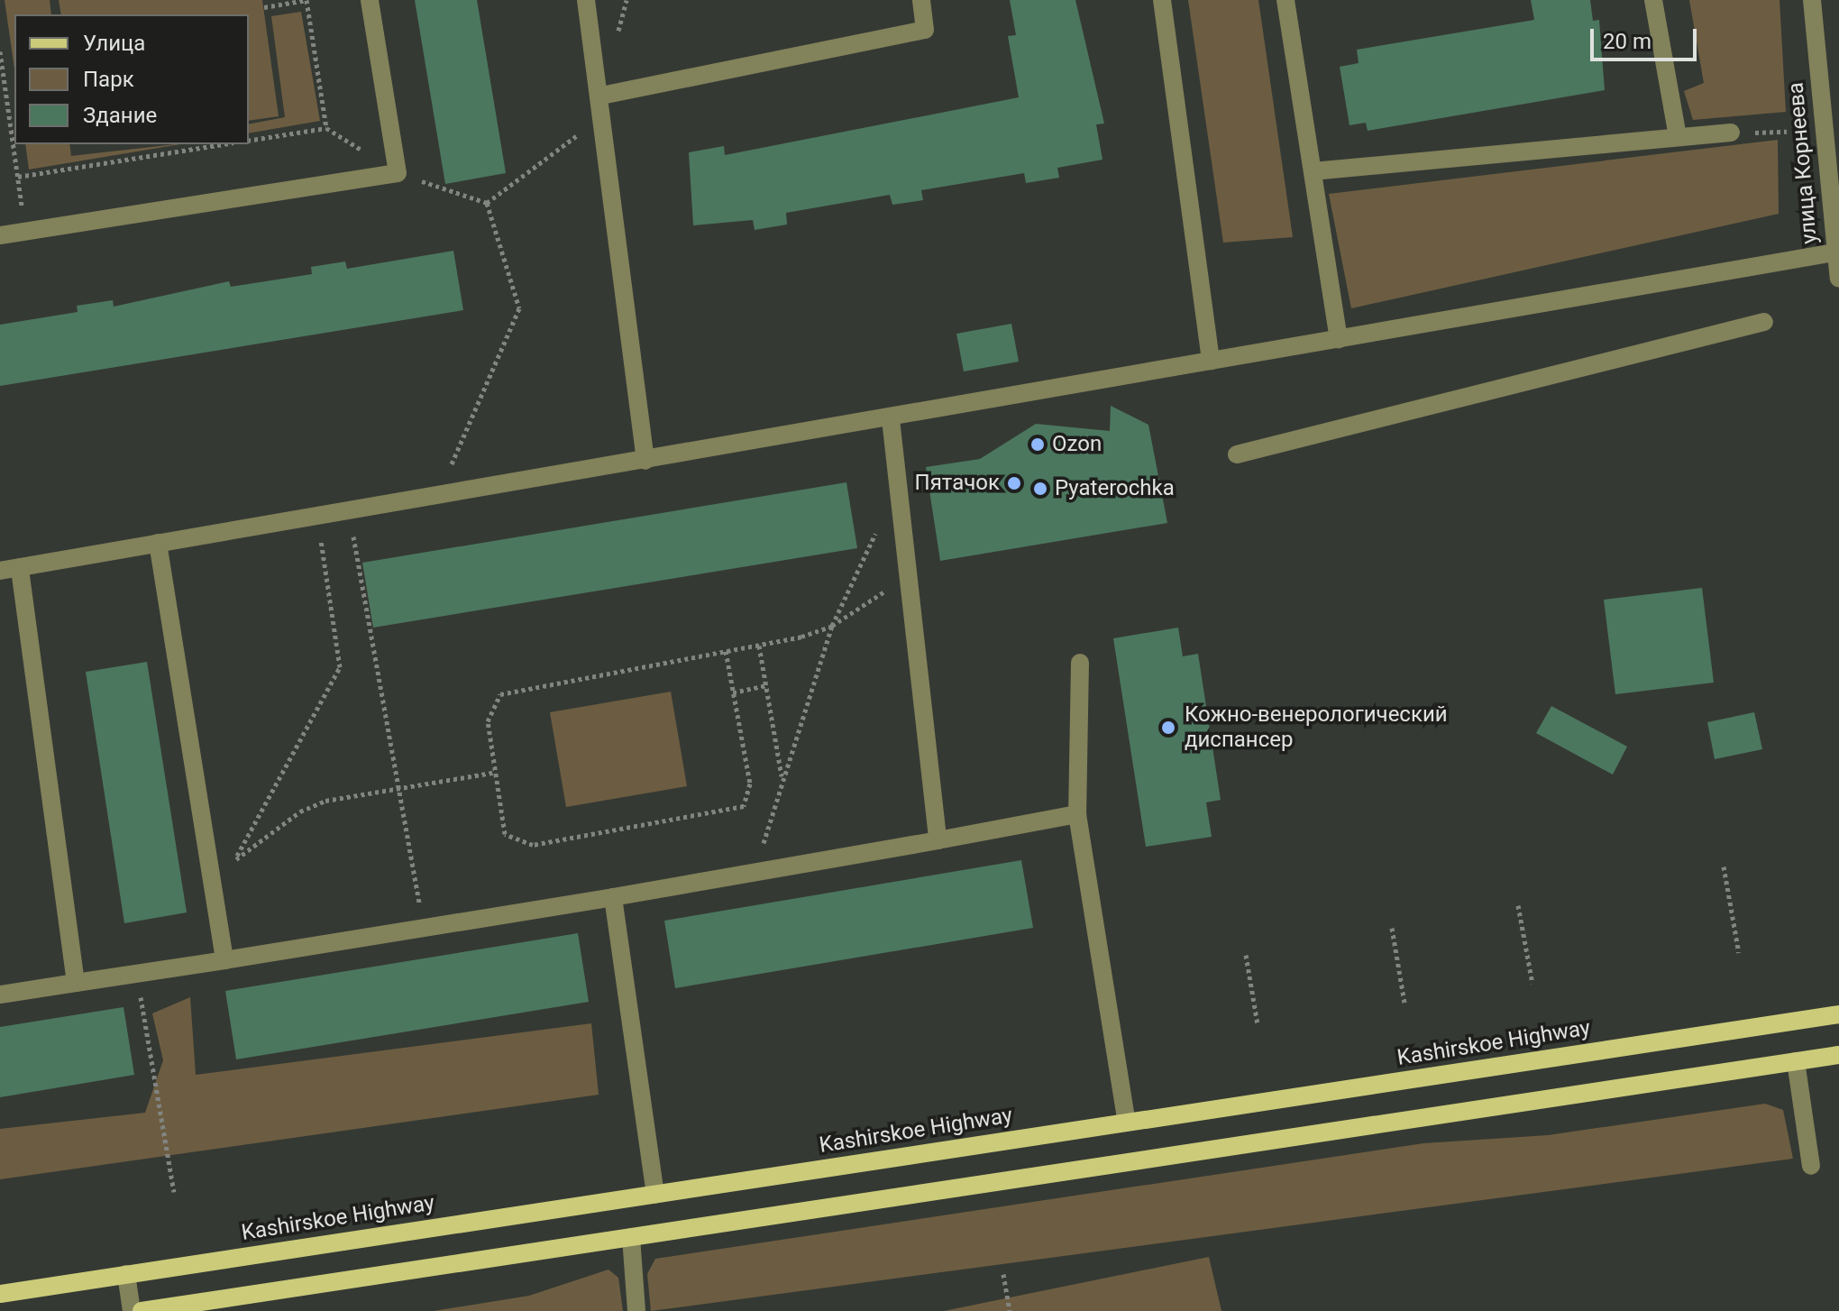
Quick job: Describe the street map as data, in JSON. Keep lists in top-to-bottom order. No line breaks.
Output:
{"streets":{"main road":["Kashirskoe Highway"],"street":["улица Корнеева"]},"places":["Ozon","Пятачок","Pyaterochka","Кожно-венерологический диспансер"],"legend":["Улица","Парк","Здание"],"scale_bar":"20 m"}
